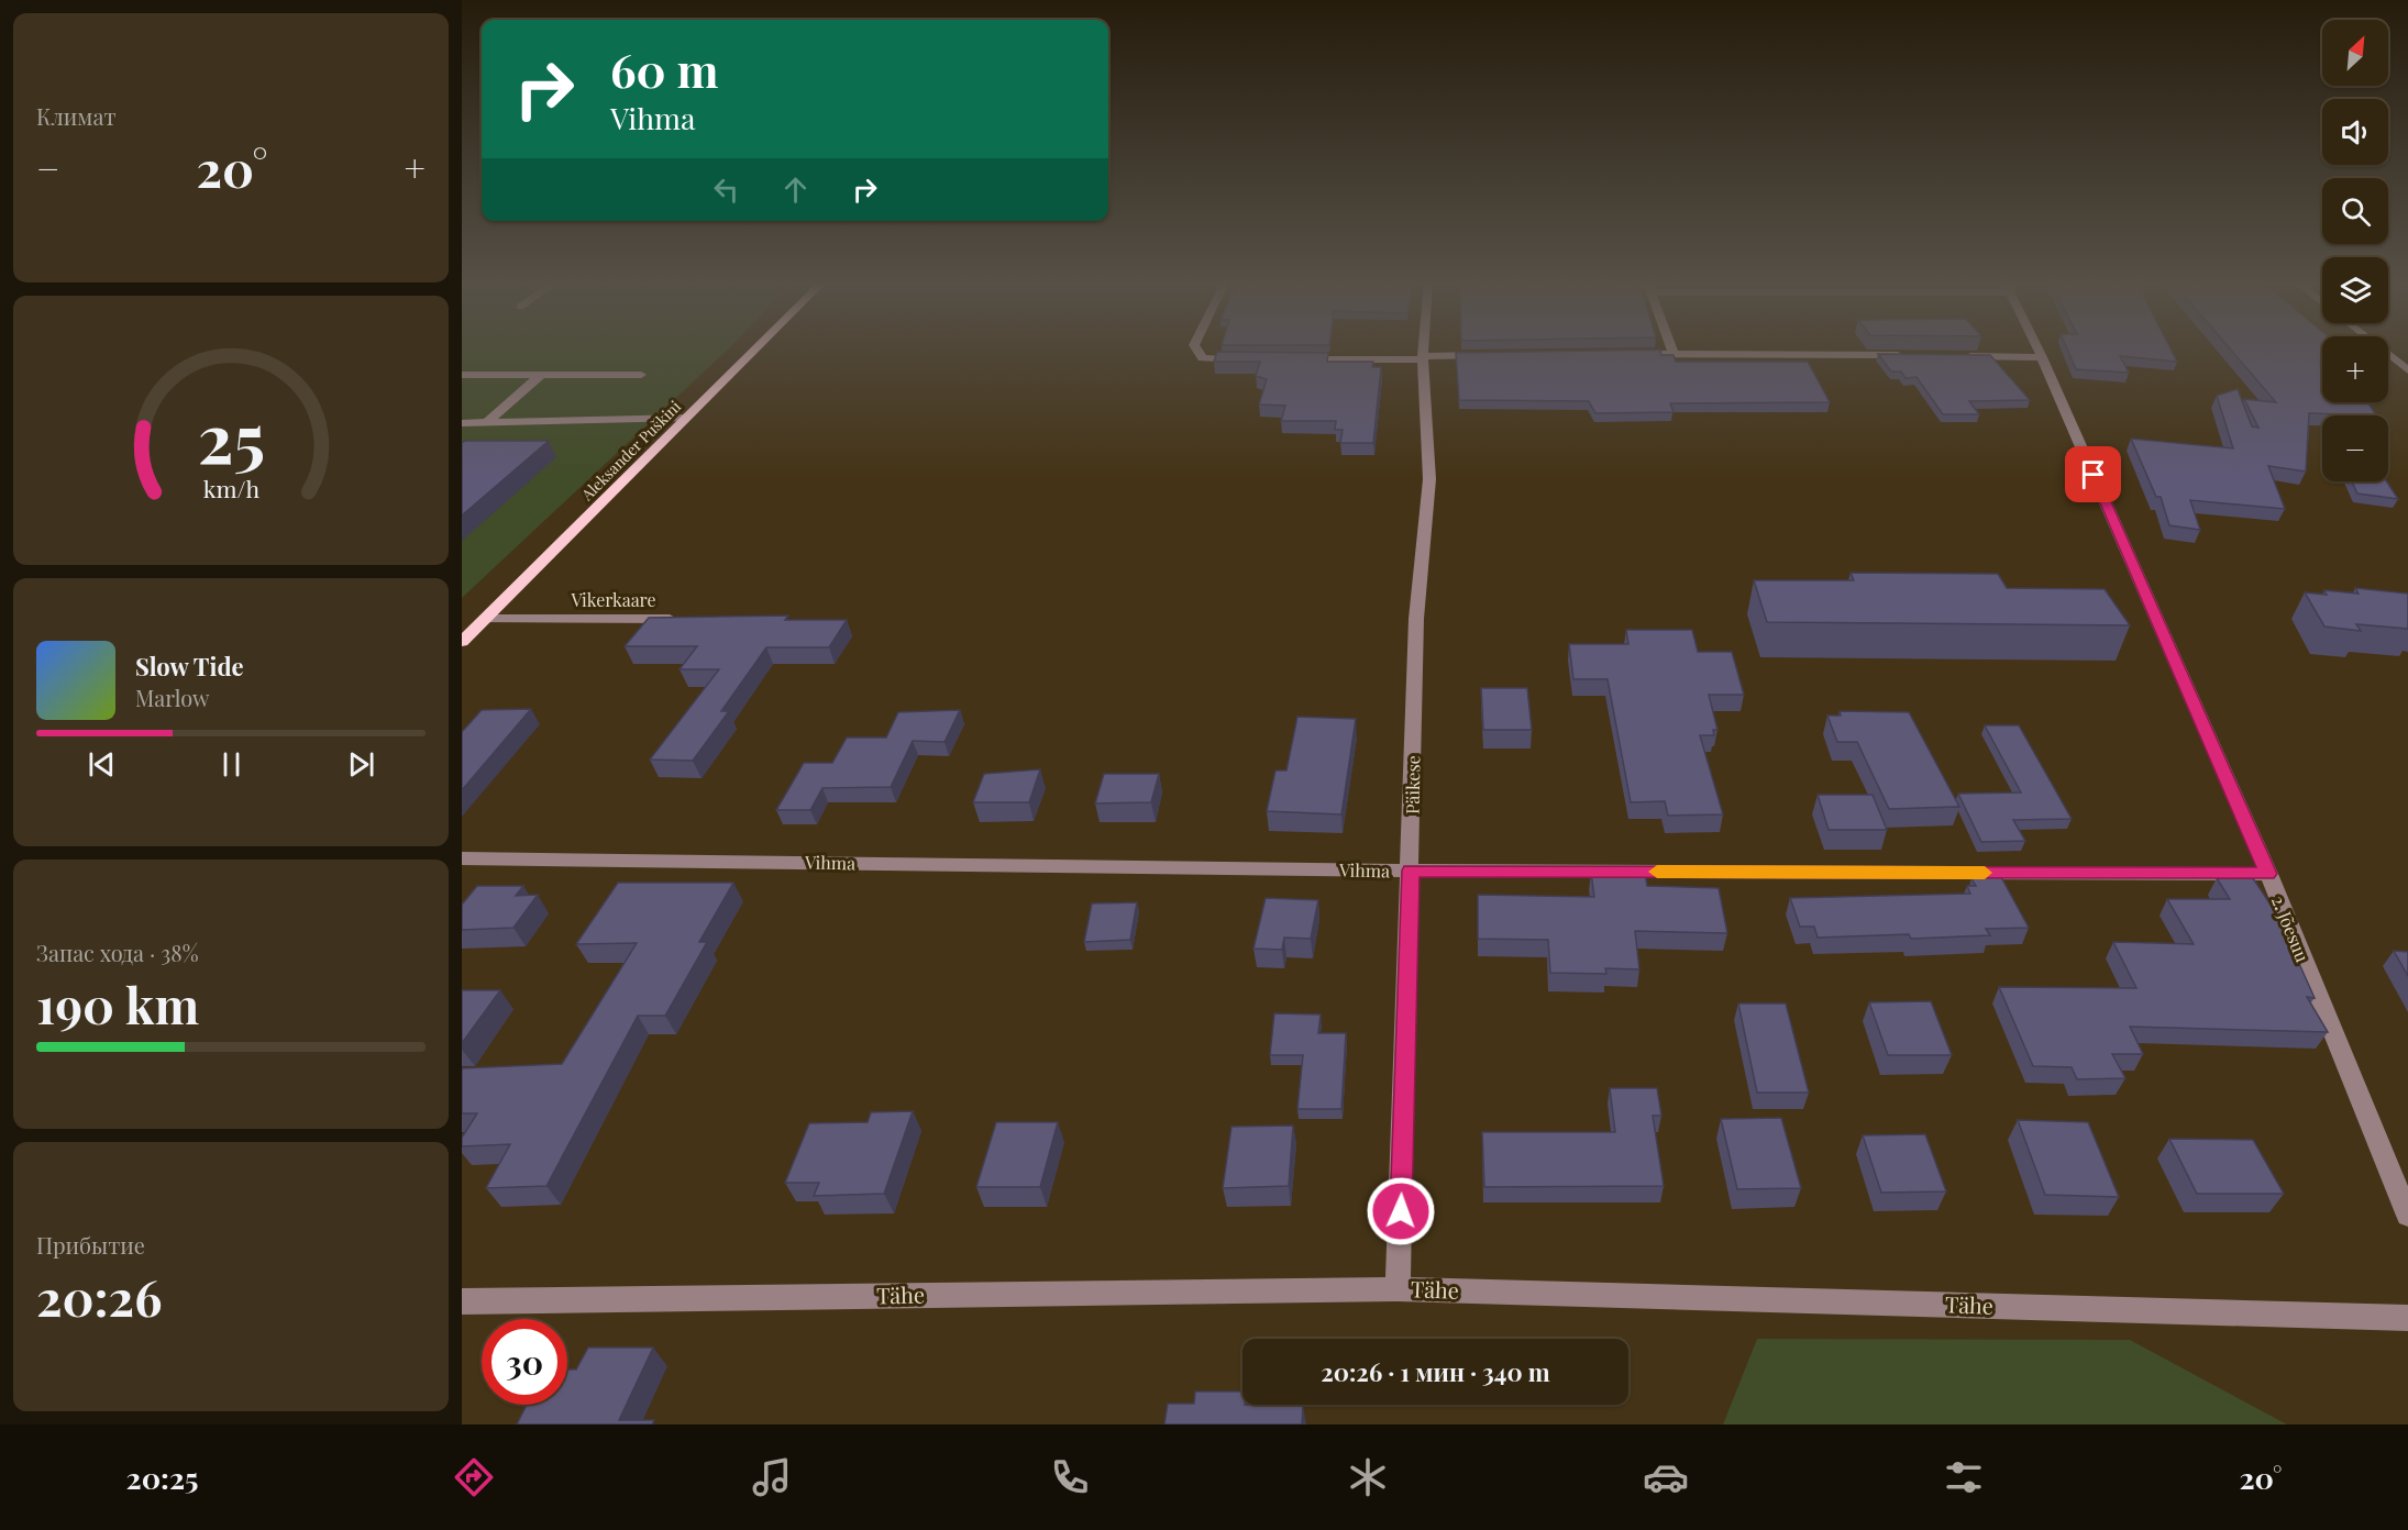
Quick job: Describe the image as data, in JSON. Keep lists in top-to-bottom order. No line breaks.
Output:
{"streets":{"main road":["Aleksander Puškini"],"street":["Vikerkaare","Päikese","Vihma","2. Jõesuu","Tähe"]},"crossings":[["Aleksander Puškini","Vikerkaare"],["Päikese","Vihma"],["Päikese","Tähe"],["Vihma","2. Jõesuu"]],"north":"top right","page":{"tile":["Климат",["Запас хода · 38%","190 km"],["Прибытие","20:26"]],"map_buttons":["+","−"],"turn":["60 m","Vihma"],"heat":["−","20°","+"],"song":["Slow Tide","Marlow"],"limit":"30","trip":"20:26 · 1 мин · 340 m","tabs":["20:25","20°"],"gauge":["25","km/h"]}}
